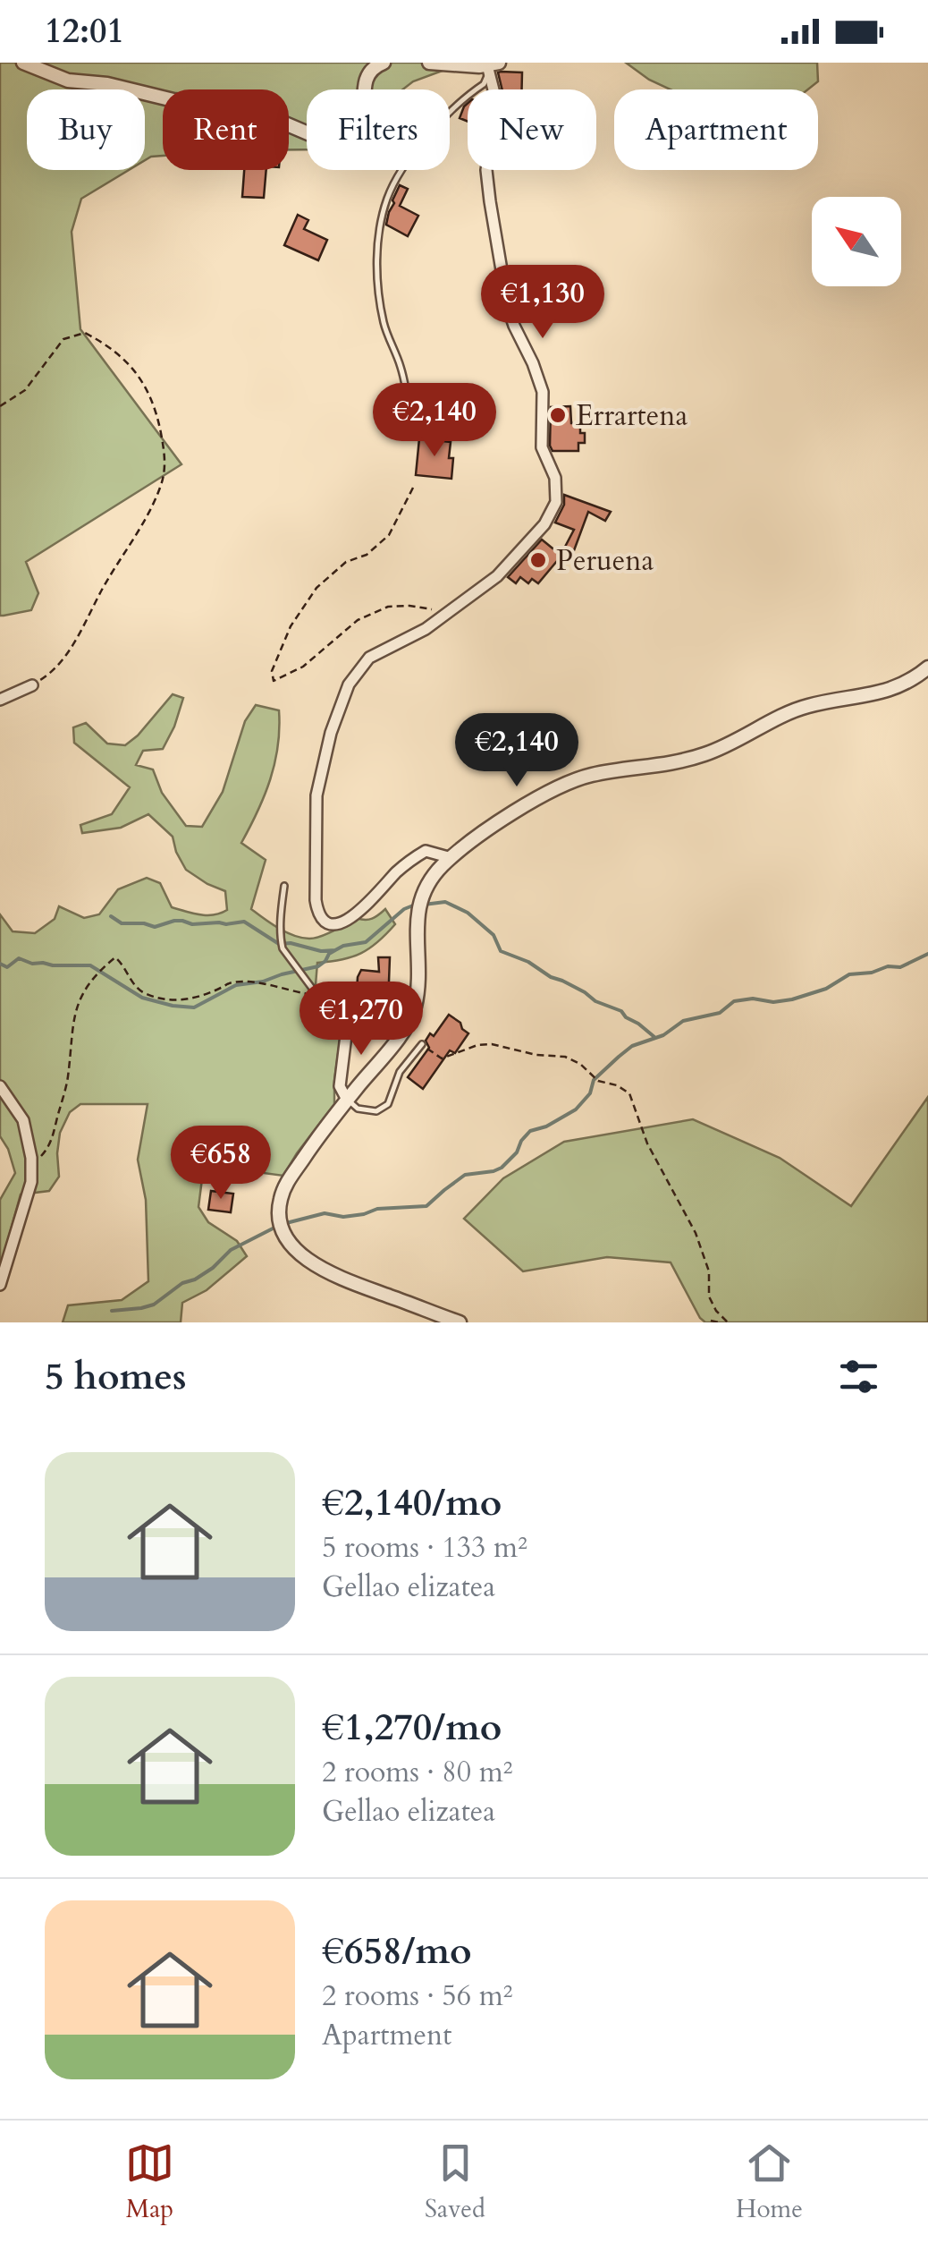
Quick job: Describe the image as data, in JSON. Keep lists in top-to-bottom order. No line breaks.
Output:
{"places":["Errartena","Peruena"],"north":"top left","page":{"status":"12:01","chip":["Buy","Rent","Filters","New","Apartment"],"price":["€1,130","€2,140","€2,140","€1,270","€658"],"heading":"5 homes","list":[{"name":"€2,140/mo","note":"5 rooms · 133 m² · Gellao elizatea"},{"name":"€1,270/mo","note":"2 rooms · 80 m² · Gellao elizatea"},{"name":"€658/mo","note":"2 rooms · 56 m² · Apartment"}],"tabs":["Map","Saved","Home"]}}
